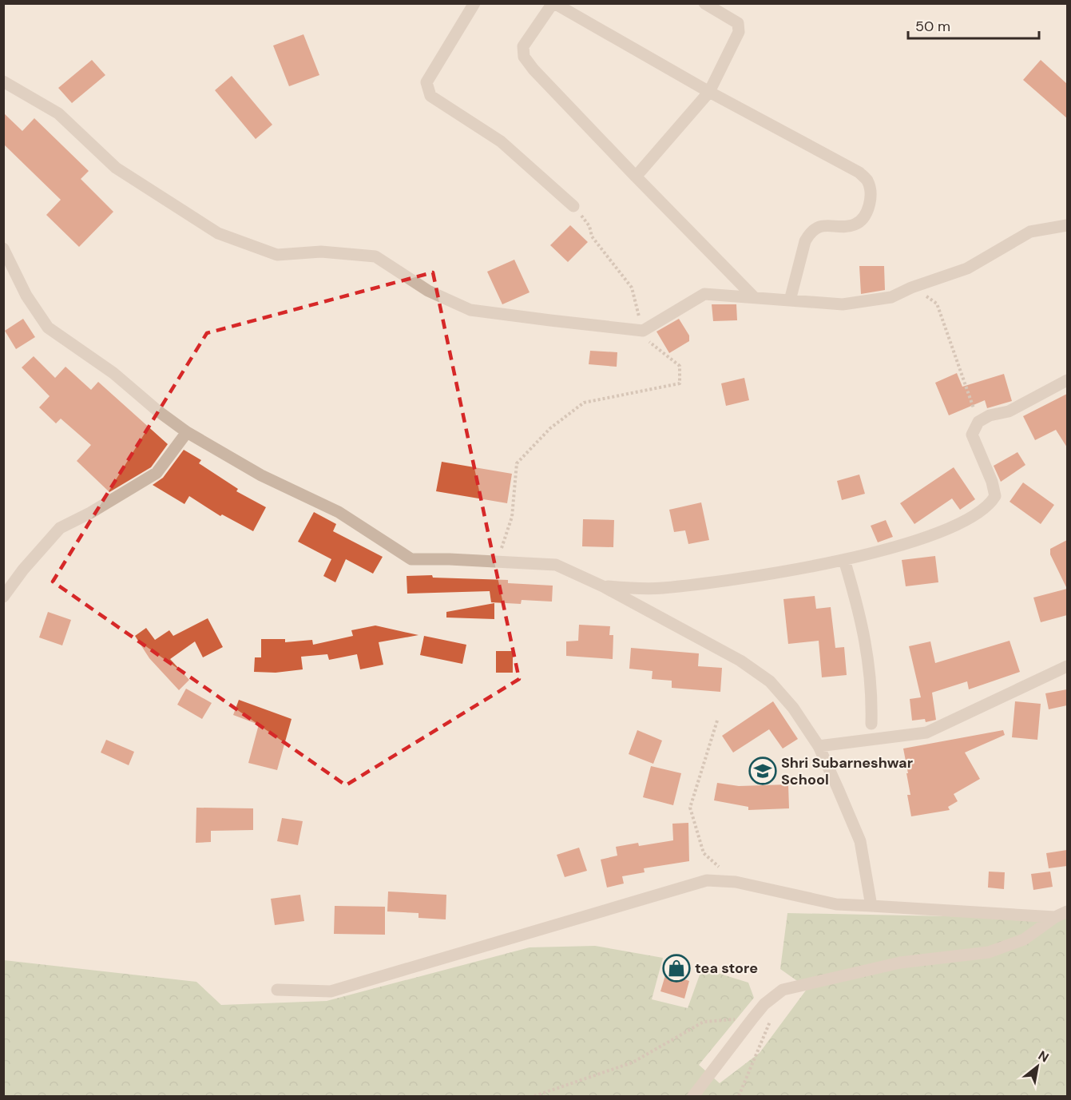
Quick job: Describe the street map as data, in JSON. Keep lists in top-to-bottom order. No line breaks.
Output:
{"places":{"school or university":["Shri Subarneshwar School"],"shop":["tea store"]},"scale_bar":"50 m","north":"top right"}
